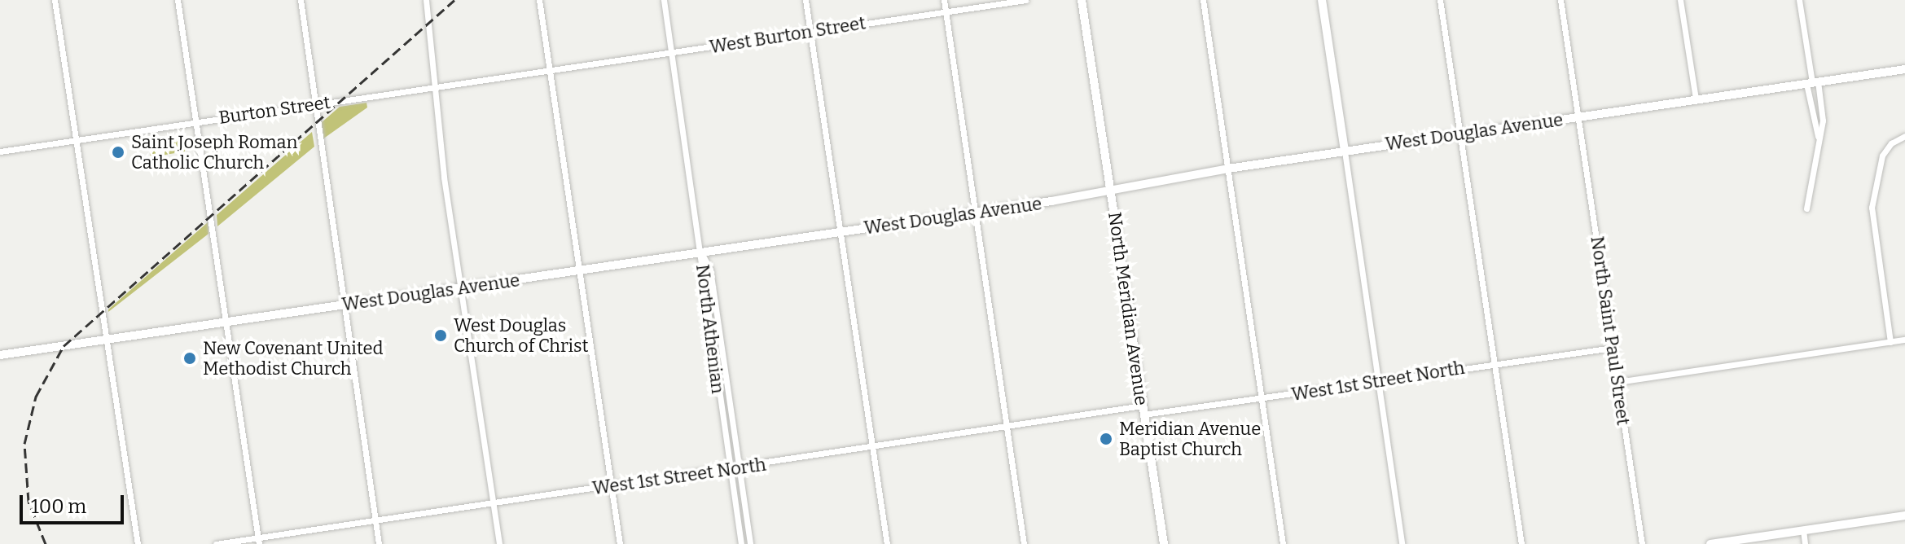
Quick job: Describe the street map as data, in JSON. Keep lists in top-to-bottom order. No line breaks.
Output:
{"streets":{"main road":["West Douglas Avenue","North Meridian Avenue"],"street":["West Burton Street","Burton Street","North Athenian","North Saint Paul Street","West 1st Street North"]},"crossings":[["West Burton Street","Burton Street"],["West Douglas Avenue","North Meridian Avenue"],["West Douglas Avenue","North Athenian"],["West Douglas Avenue","North Saint Paul Street"],["North Meridian Avenue","West 1st Street North"],["North Athenian","West 1st Street North"],["North Saint Paul Street","West 1st Street North"]],"places":["Saint Joseph Roman Catholic Church","West Douglas Church of Christ","New Covenant United Methodist Church","Meridian Avenue Baptist Church"],"scale_bar":"100 m"}
